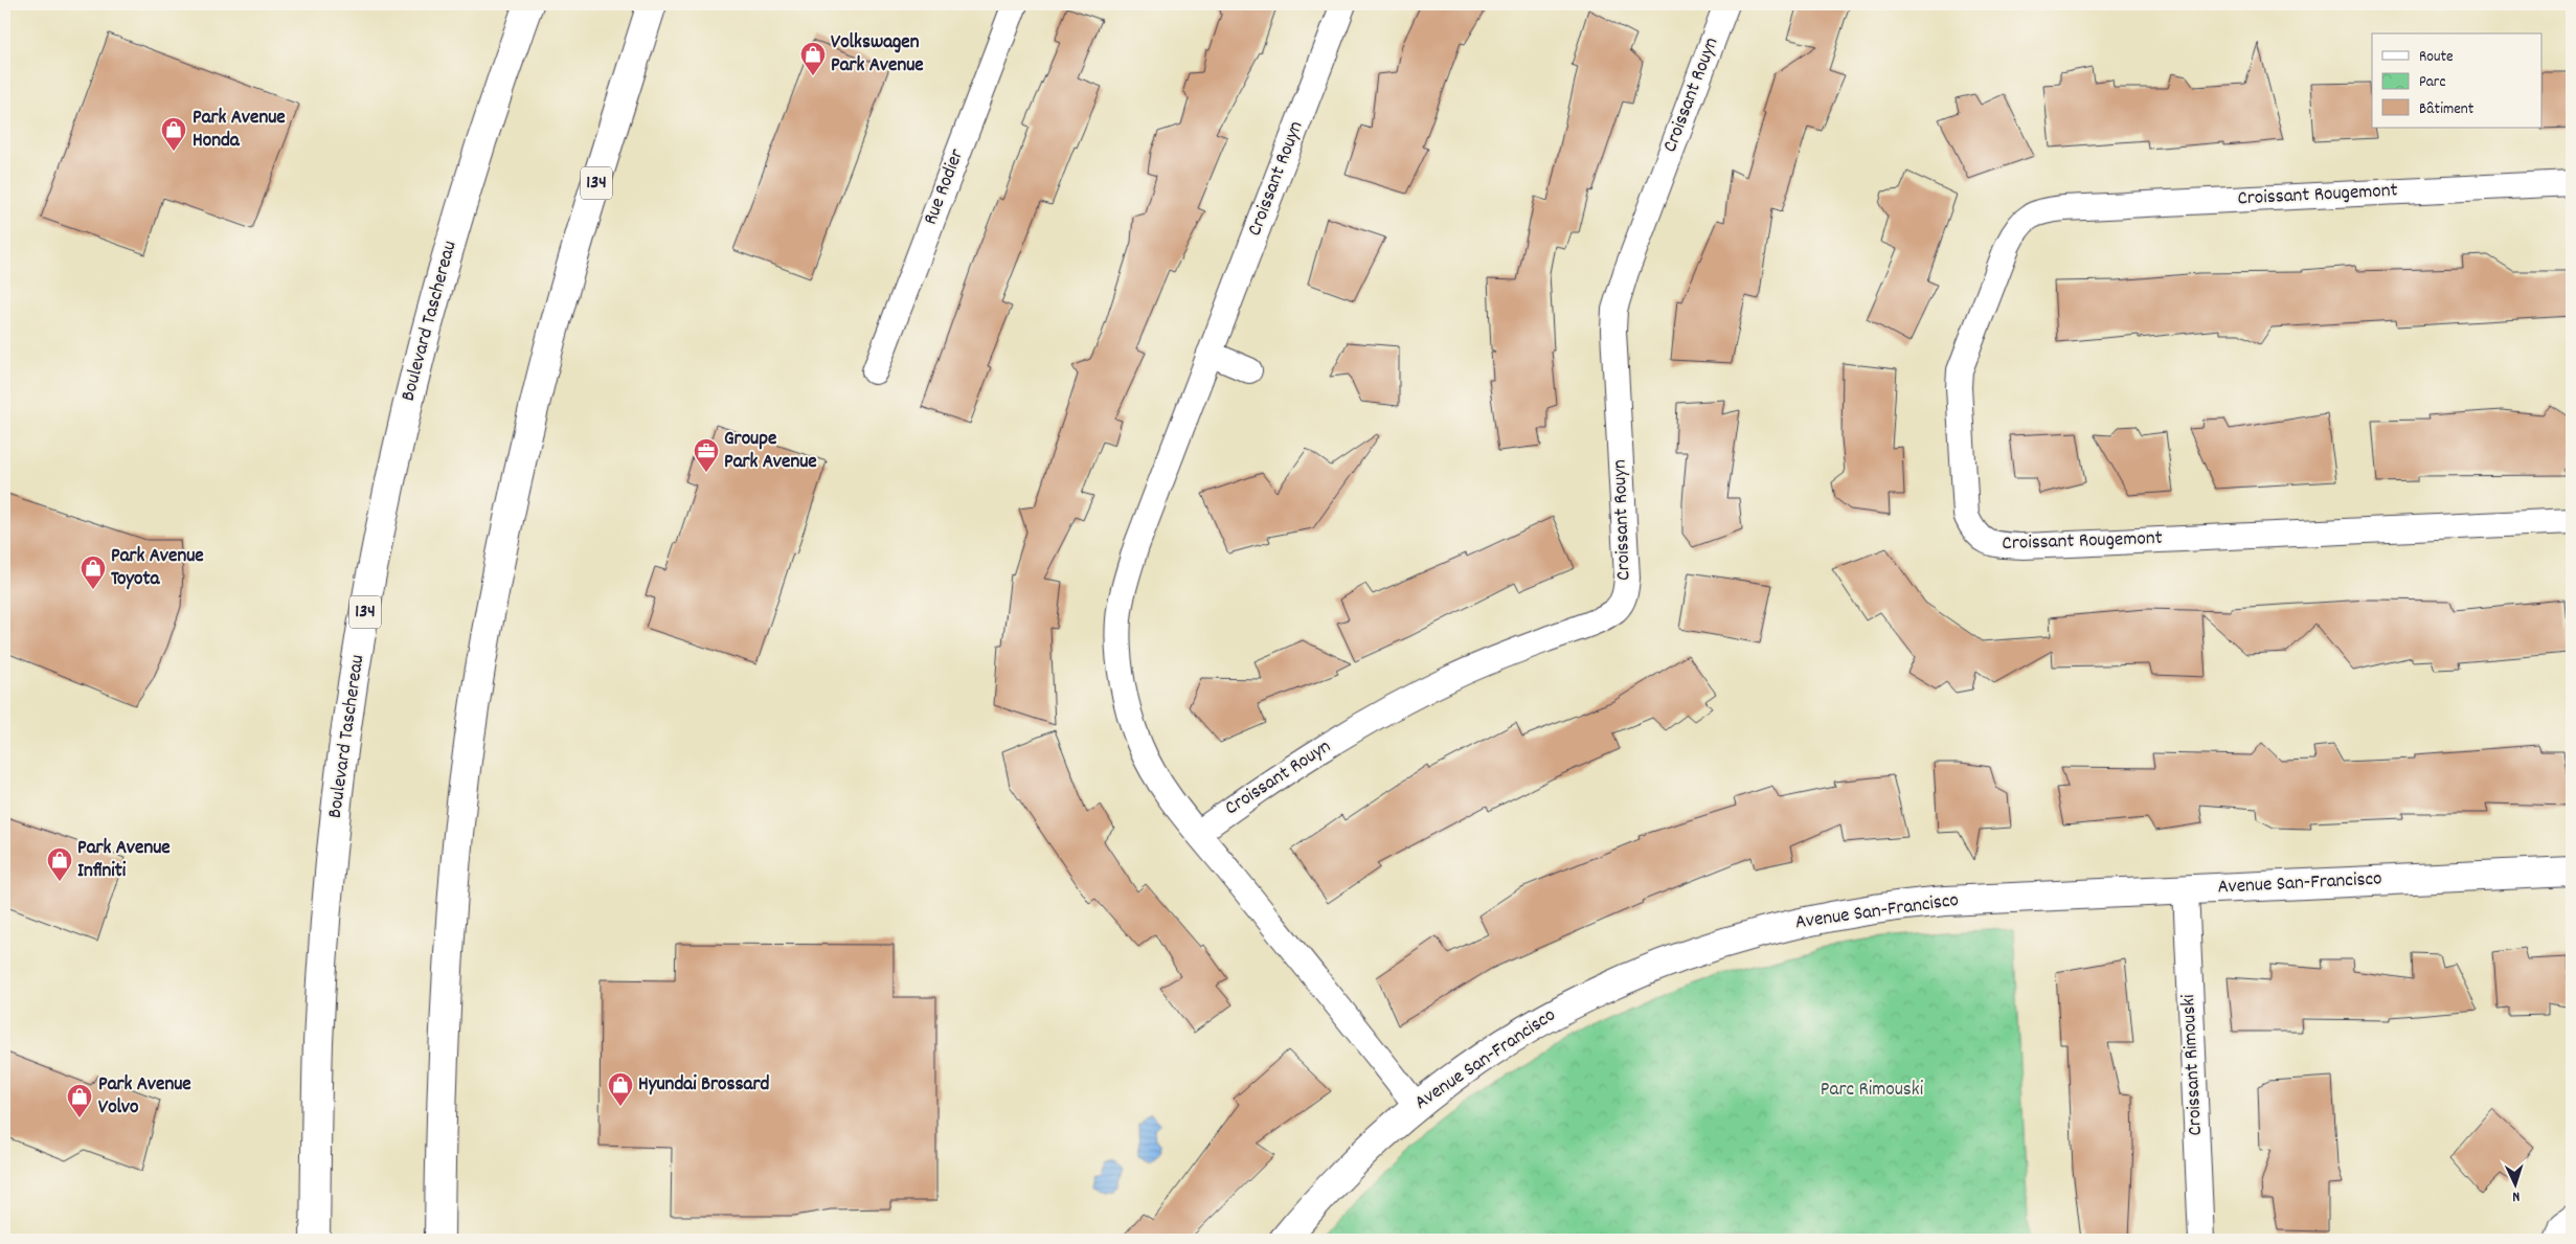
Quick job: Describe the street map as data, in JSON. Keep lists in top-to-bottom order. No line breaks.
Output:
{"streets":{"main road":["134","Boulevard Taschereau","Avenue San-Francisco"],"street":["Croissant Rouyn","Rue Rodier","Croissant Rougemont","Croissant Rimouski"]},"crossings":[["Croissant Rouyn","Avenue San-Francisco"],["Avenue San-Francisco","Croissant Rimouski"]],"parks":["Parc Rimouski"],"places":{"shop":["Volkswagen Park Avenue","Park Avenue Honda","Park Avenue Toyota","Park Avenue Infiniti","Hyundai Brossard","Park Avenue Volvo"],"office":["Groupe Park Avenue"]},"legend":["Route","Parc","Bâtiment"],"north":"bottom"}
